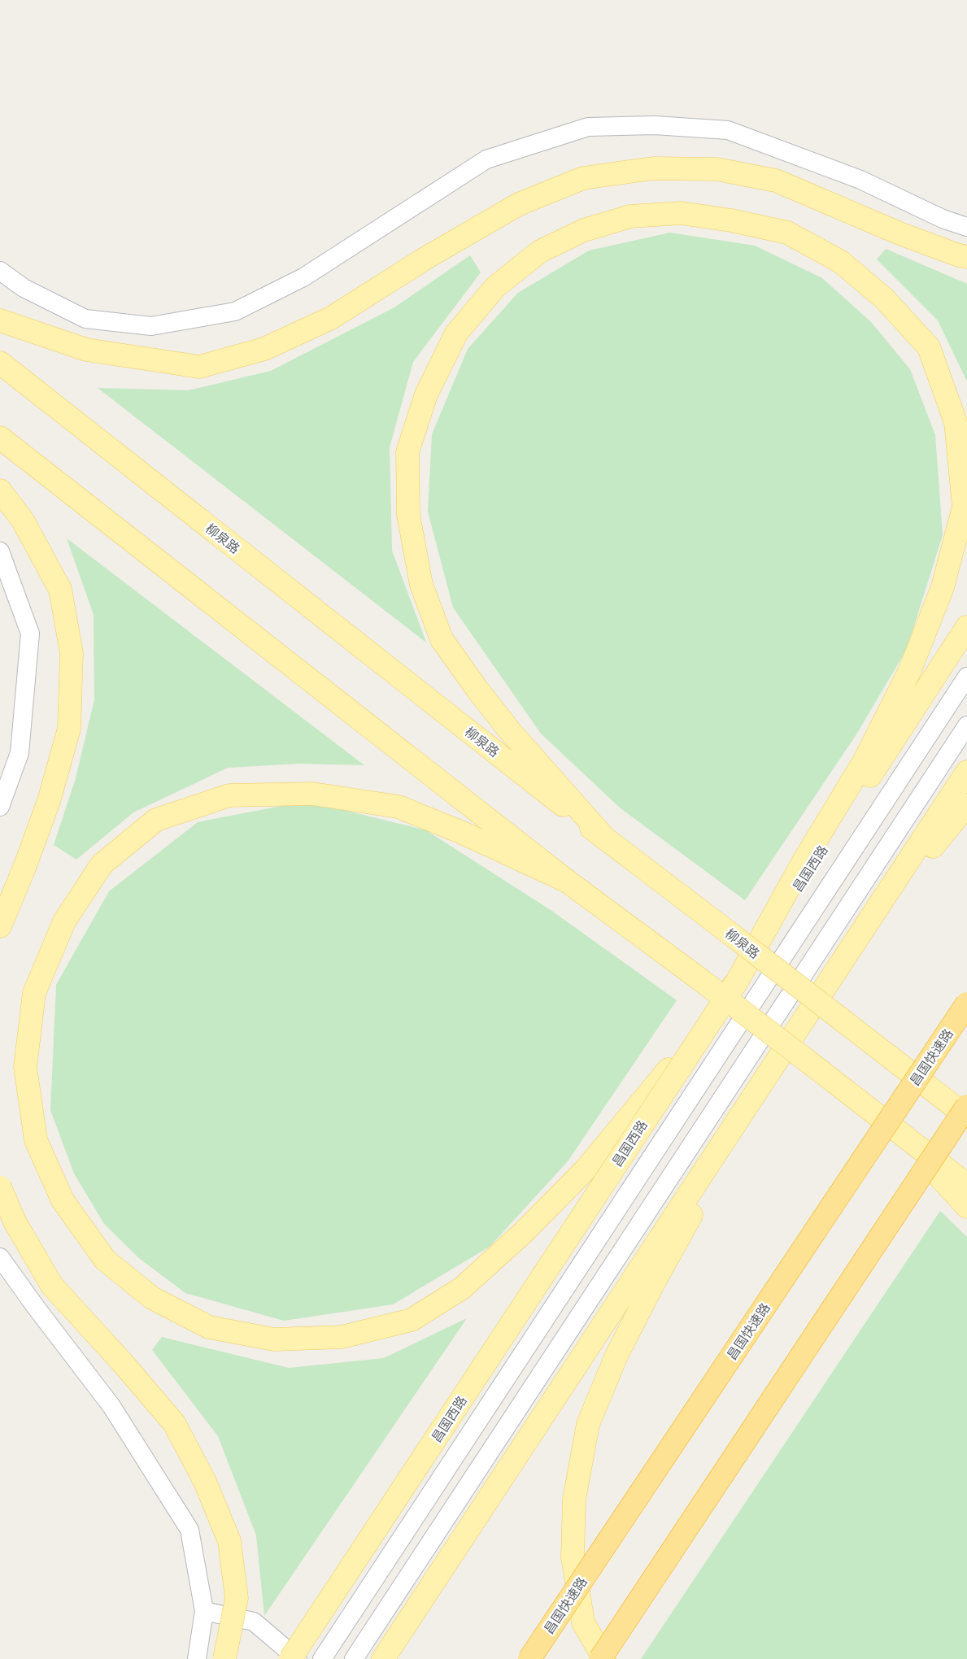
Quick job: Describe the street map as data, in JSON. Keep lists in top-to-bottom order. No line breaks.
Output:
{"streets":{"highway":["昌国快速路"],"main road":["柳泉路","昌国西路"]}}
